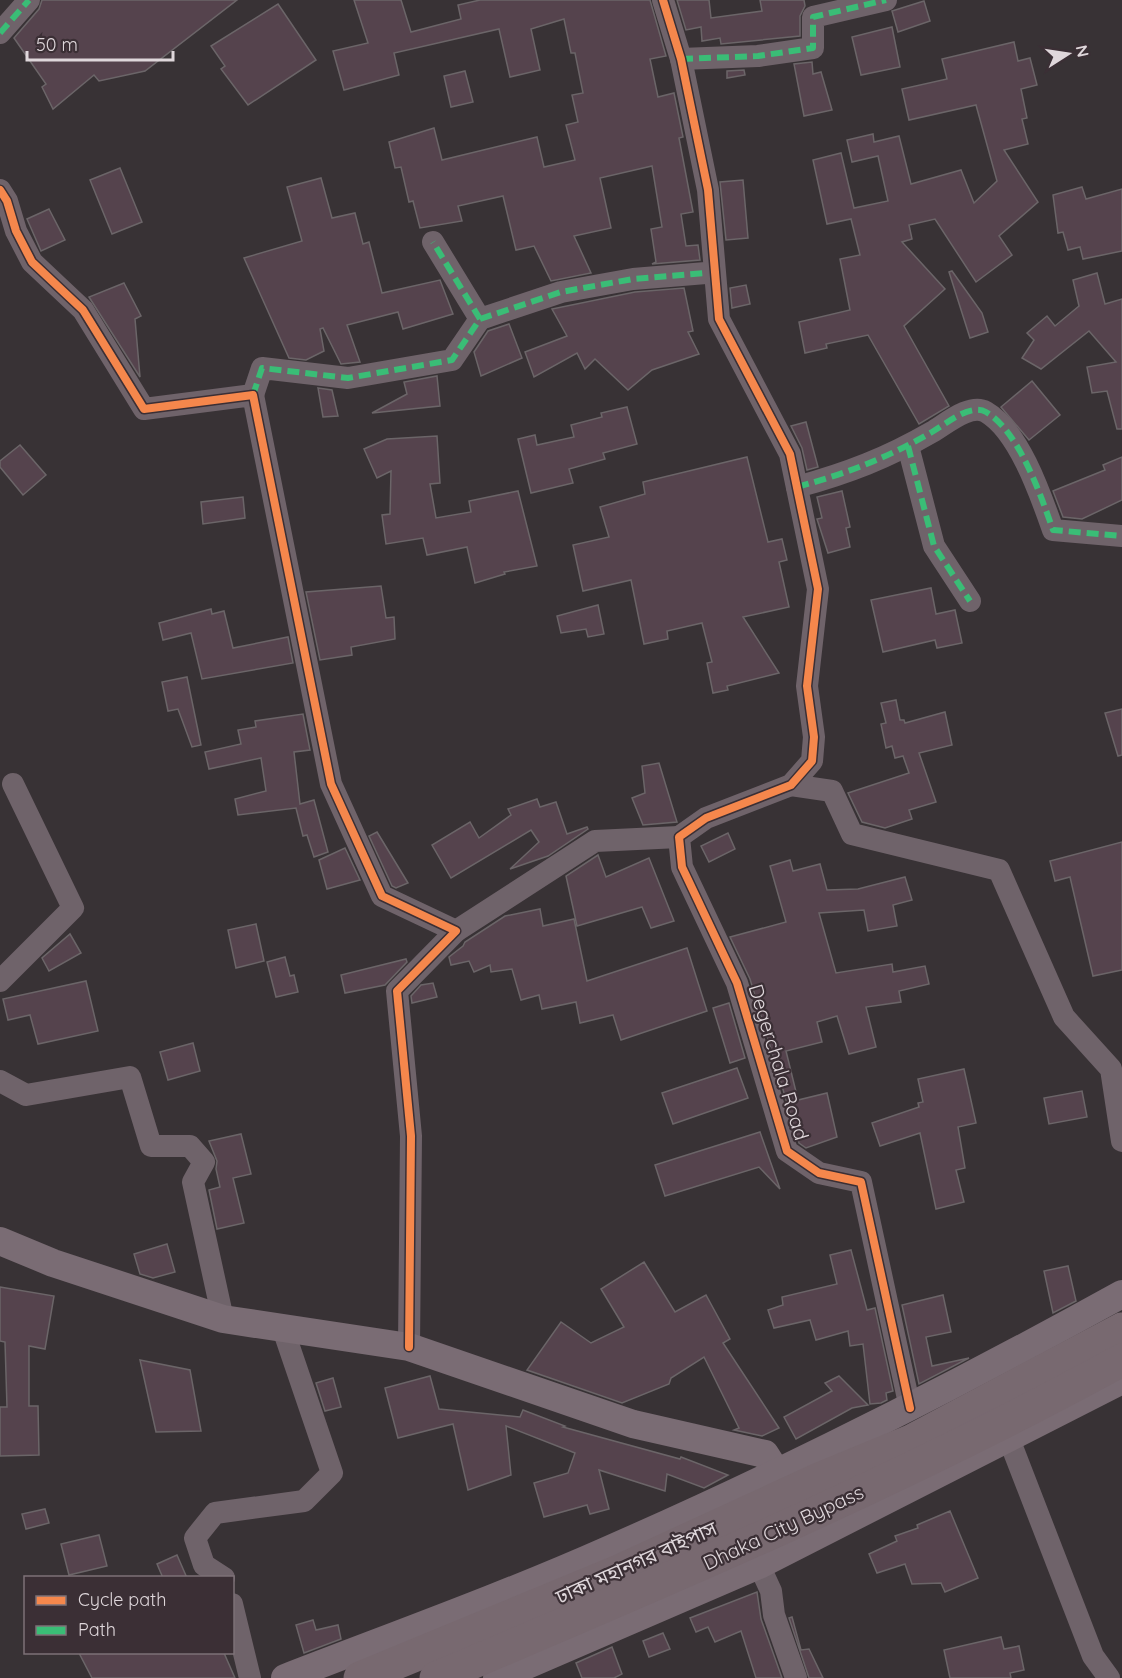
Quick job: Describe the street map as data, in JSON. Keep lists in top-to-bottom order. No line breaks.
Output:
{"streets":{"highway":["Dhaka City Bypass","ঢাকা মহানগর বাইপাস"],"street":["Degerchala Road"]},"legend":["Cycle path","Path"],"scale_bar":"50 m","north":"right"}
